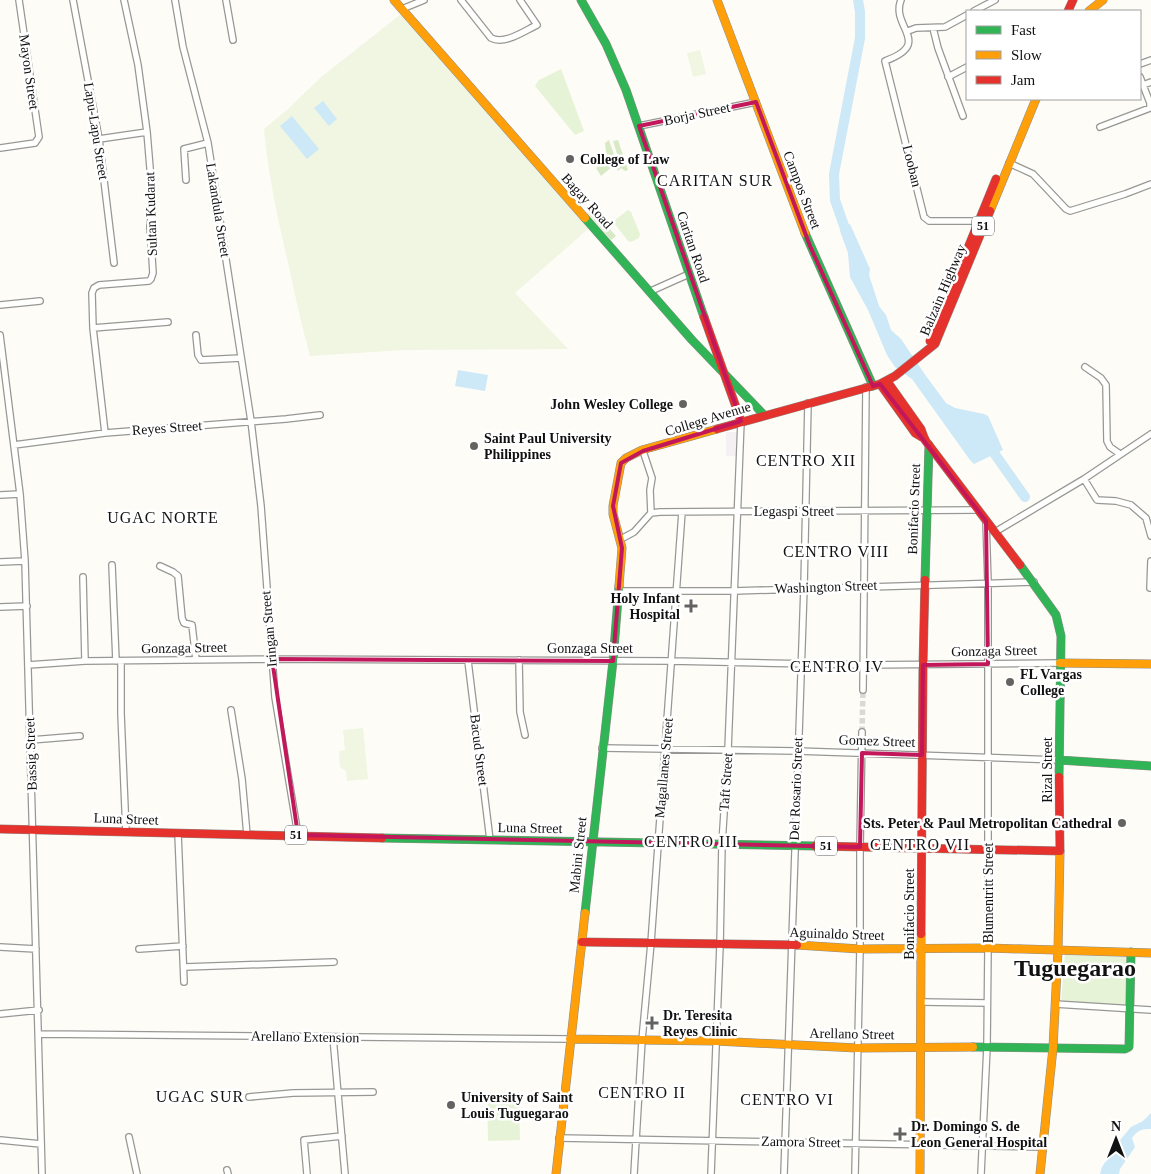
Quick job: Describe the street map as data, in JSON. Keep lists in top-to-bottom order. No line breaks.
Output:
{"streets":{"main road":["Campos Street","Bagay Road","51","Caritan Road","Balzain Highway","College Avenue","Bonifacio Street","Gonzaga Street","Gomez Street","Rizal Street","Luna Street","Mabini Street","Aguinaldo Street","Arellano Street"],"street":["Mayon Street","Borja Street","Lapu-Lapu Street","Looban","Lakandula Street","Sultan Kudarat","Reyes Street","Legaspi Street","Washington Street","Iringan Street","Bacud Street","Bassig Street","Magallanes Street","Taft Street","Del Rosario Street","Blumentritt Street","Arellano Extension","Zamora Street"]},"crossings":[["Borja Street","Campos Street"],["Borja Street","Caritan Road"],["Looban","Balzain Highway"],["Campos Street","Balzain Highway"],["Campos Street","College Avenue"],["Campos Street","Rizal Street"],["Bagay Road","Caritan Road"],["Bagay Road","College Avenue"],["Lakandula Street","Reyes Street"],["Lakandula Street","Iringan Street"],["Sultan Kudarat","Reyes Street"],["Caritan Road","College Avenue"],["Caritan Road","Taft Street"],["Balzain Highway","College Avenue"],["Balzain Highway","Rizal Street"],["College Avenue","Rizal Street"],["College Avenue","Taft Street"],["College Avenue","Del Rosario Street"],["College Avenue","Mabini Street"],["Reyes Street","Iringan Street"],["Reyes Street","Bassig Street"],["Bonifacio Street","Legaspi Street"],["Bonifacio Street","Washington Street"],["Bonifacio Street","Gonzaga Street"],["Bonifacio Street","Gomez Street"],["Bonifacio Street","Rizal Street"],["Bonifacio Street","Luna Street"],["Bonifacio Street","Aguinaldo Street"],["Bonifacio Street","Arellano Street"],["Bonifacio Street","Zamora Street"],["Legaspi Street","Magallanes Street"],["Legaspi Street","Rizal Street"],["Legaspi Street","Taft Street"],["Legaspi Street","Del Rosario Street"],["Washington Street","Magallanes Street"],["Washington Street","Rizal Street"],["Washington Street","Taft Street"],["Washington Street","Del Rosario Street"],["Washington Street","Mabini Street"],["Washington Street","Blumentritt Street"],["Iringan Street","Gonzaga Street"],["Iringan Street","Luna Street"],["Gonzaga Street","Bacud Street"],["Gonzaga Street","Bassig Street"],["Gonzaga Street","Magallanes Street"],["Gonzaga Street","Rizal Street"],["Gonzaga Street","Taft Street"],["Gonzaga Street","Del Rosario Street"],["Gonzaga Street","Mabini Street"],["Gonzaga Street","Blumentritt Street"],["Gomez Street","Magallanes Street"],["Gomez Street","Rizal Street"],["Gomez Street","Taft Street"],["Gomez Street","Del Rosario Street"],["Gomez Street","Mabini Street"],["Gomez Street","Blumentritt Street"],["Bacud Street","Luna Street"],["Bassig Street","Luna Street"],["Bassig Street","Arellano Extension"],["Magallanes Street","Luna Street"],["Magallanes Street","Aguinaldo Street"],["Magallanes Street","Arellano Street"],["Magallanes Street","Zamora Street"],["Rizal Street","Luna Street"],["Rizal Street","Blumentritt Street"],["Rizal Street","Aguinaldo Street"],["Rizal Street","Arellano Street"],["Rizal Street","Zamora Street"],["Taft Street","Luna Street"],["Taft Street","Aguinaldo Street"],["Taft Street","Arellano Street"],["Taft Street","Zamora Street"],["Del Rosario Street","Luna Street"],["Del Rosario Street","Aguinaldo Street"],["Del Rosario Street","Arellano Street"],["Del Rosario Street","Zamora Street"],["Luna Street","Mabini Street"],["Luna Street","Blumentritt Street"],["Mabini Street","Aguinaldo Street"],["Mabini Street","Arellano Street"],["Mabini Street","Arellano Extension"],["Mabini Street","Zamora Street"],["Blumentritt Street","Aguinaldo Street"],["Blumentritt Street","Arellano Street"],["Blumentritt Street","Zamora Street"],["Arellano Street","Arellano Extension"]],"districts":["CARITAN SUR","CENTRO XII","UGAC NORTE","CENTRO VIII","CENTRO IV","CENTRO III","CENTRO VII","Tuguegarao","CENTRO II","UGAC SUR","CENTRO VI"],"places":{"other":["College of Law","John Wesley College","Saint Paul University Philippines","FL Vargas College","Sts. Peter & Paul Metropolitan Cathedral","University of Saint Louis Tuguegarao"],"health":["Holy Infant Hospital","Dr. Teresita Reyes Clinic","Dr. Domingo S. de Leon General Hospital"]},"legend":["Fast","Slow","Jam"],"north":"top"}
